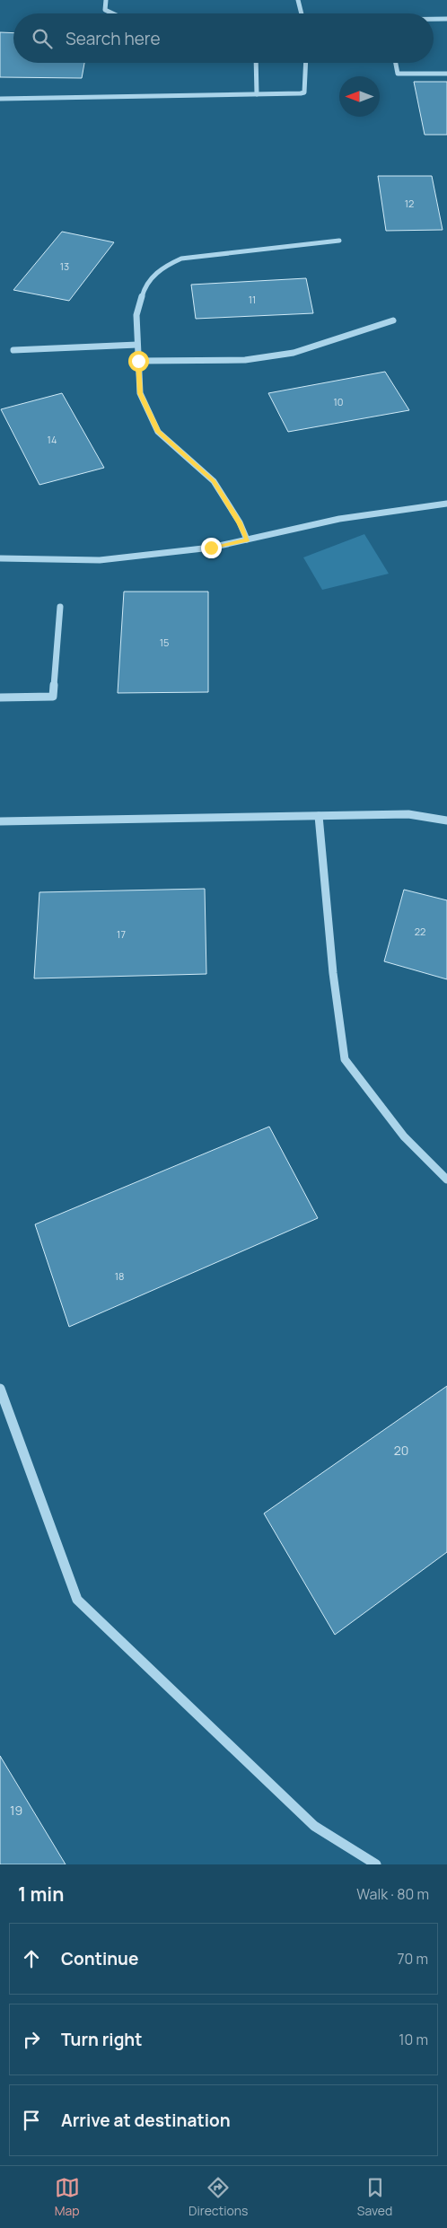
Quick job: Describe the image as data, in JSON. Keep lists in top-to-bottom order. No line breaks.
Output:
{"house_numbers":["12","13","11","10","14","15","22","17","18","20","19"],"north":"left","page":{"search":"Search here","heading":["1 min","Walk · 80 m"],"list":[["Continue","70 m"],["Turn right","10 m"],"Arrive at destination"],"nav":["Map","Directions","Saved"]}}
